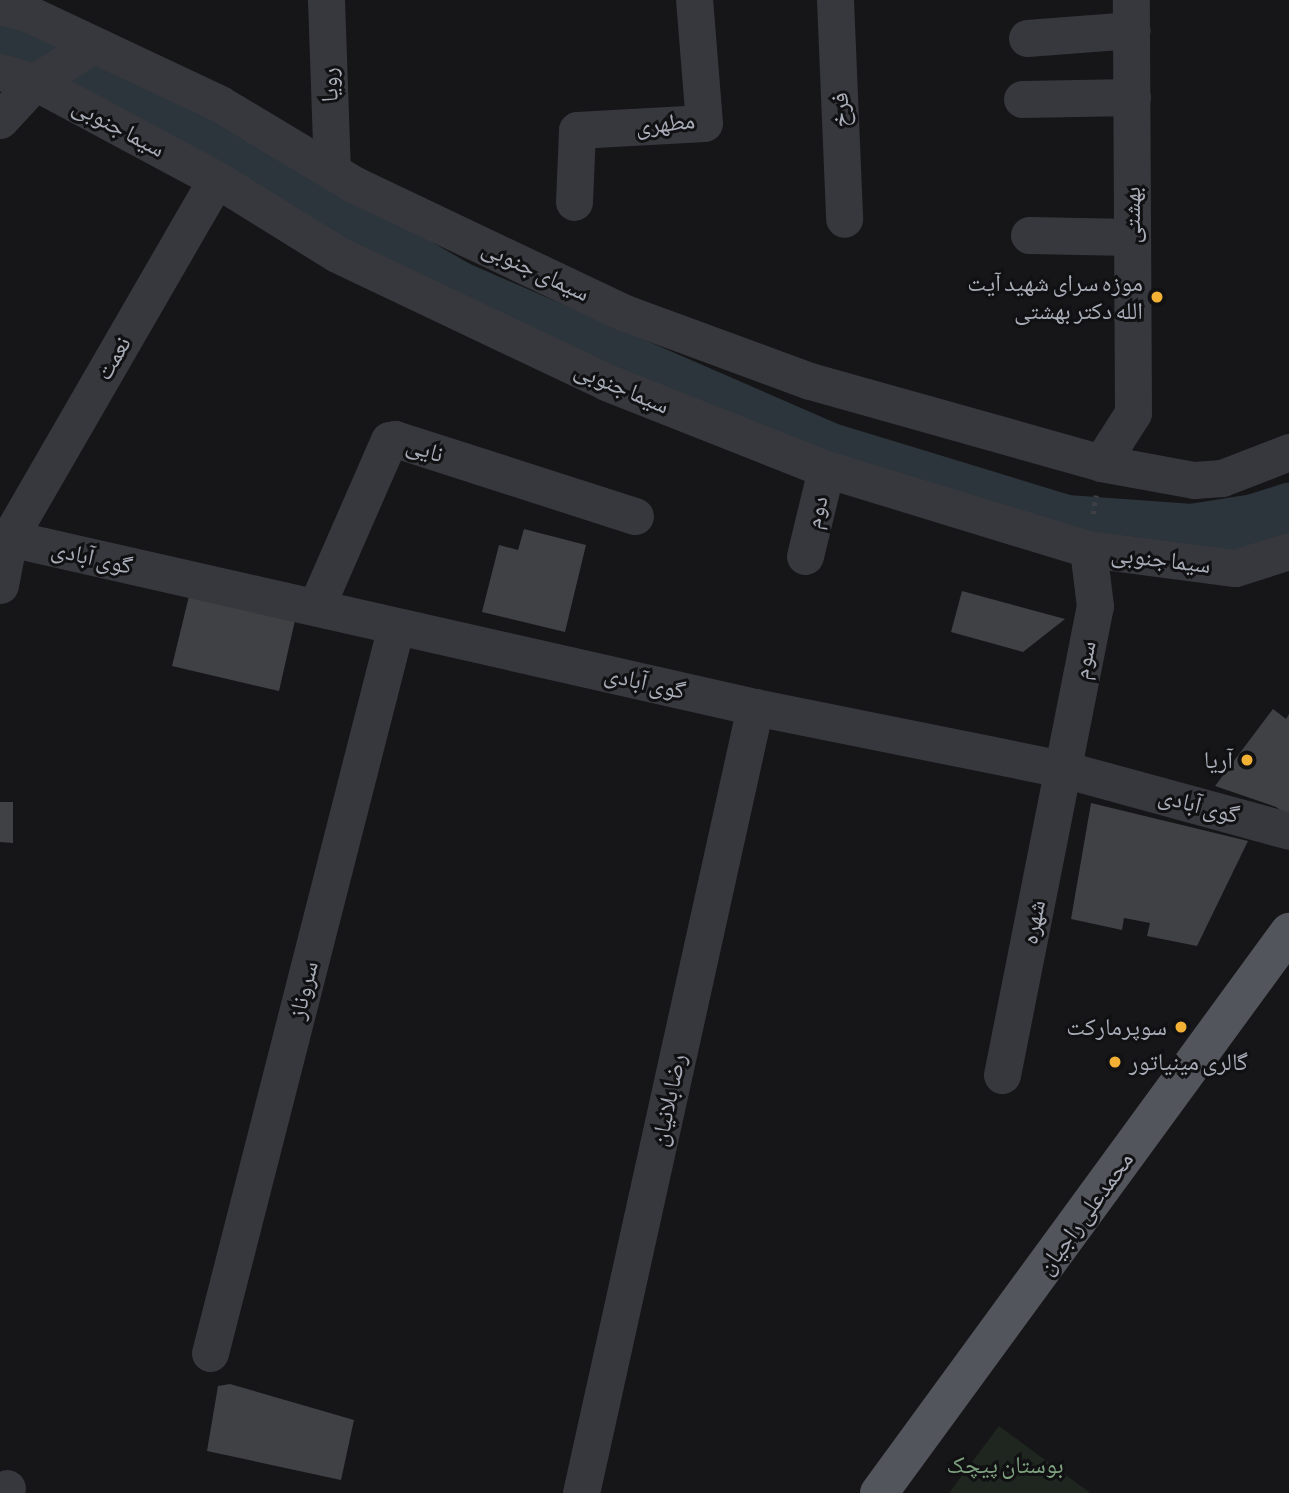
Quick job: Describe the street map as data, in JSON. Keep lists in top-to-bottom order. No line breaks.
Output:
{"streets":{"main road":["محمدعلی راجیان"],"street":["رویا","فرخ","مطهری","سیما جنوبی","بهشتی","سیمای جنوبی","نعمت","نایی","دوم","گوی آبادی","سوم","شهره","سروناز","رضا بلانیان"]},"crossings":[["رویا","سیمای جنوبی"],["سیما جنوبی","نعمت"],["سیما جنوبی","دوم"],["سیما جنوبی","سوم"],["بهشتی","سیمای جنوبی"],["نعمت","گوی آبادی"],["نایی","گوی آبادی"],["گوی آبادی","سوم"],["گوی آبادی","شهره"],["گوی آبادی","سروناز"],["گوی آبادی","رضا بلانیان"],["سوم","شهره"]],"parks":["بوستان پیچک"],"places":["موزه سرای شهید آیت الله دکتر بهشتی","آریا","سوپرمارکت","گالری مینیاتور"]}
